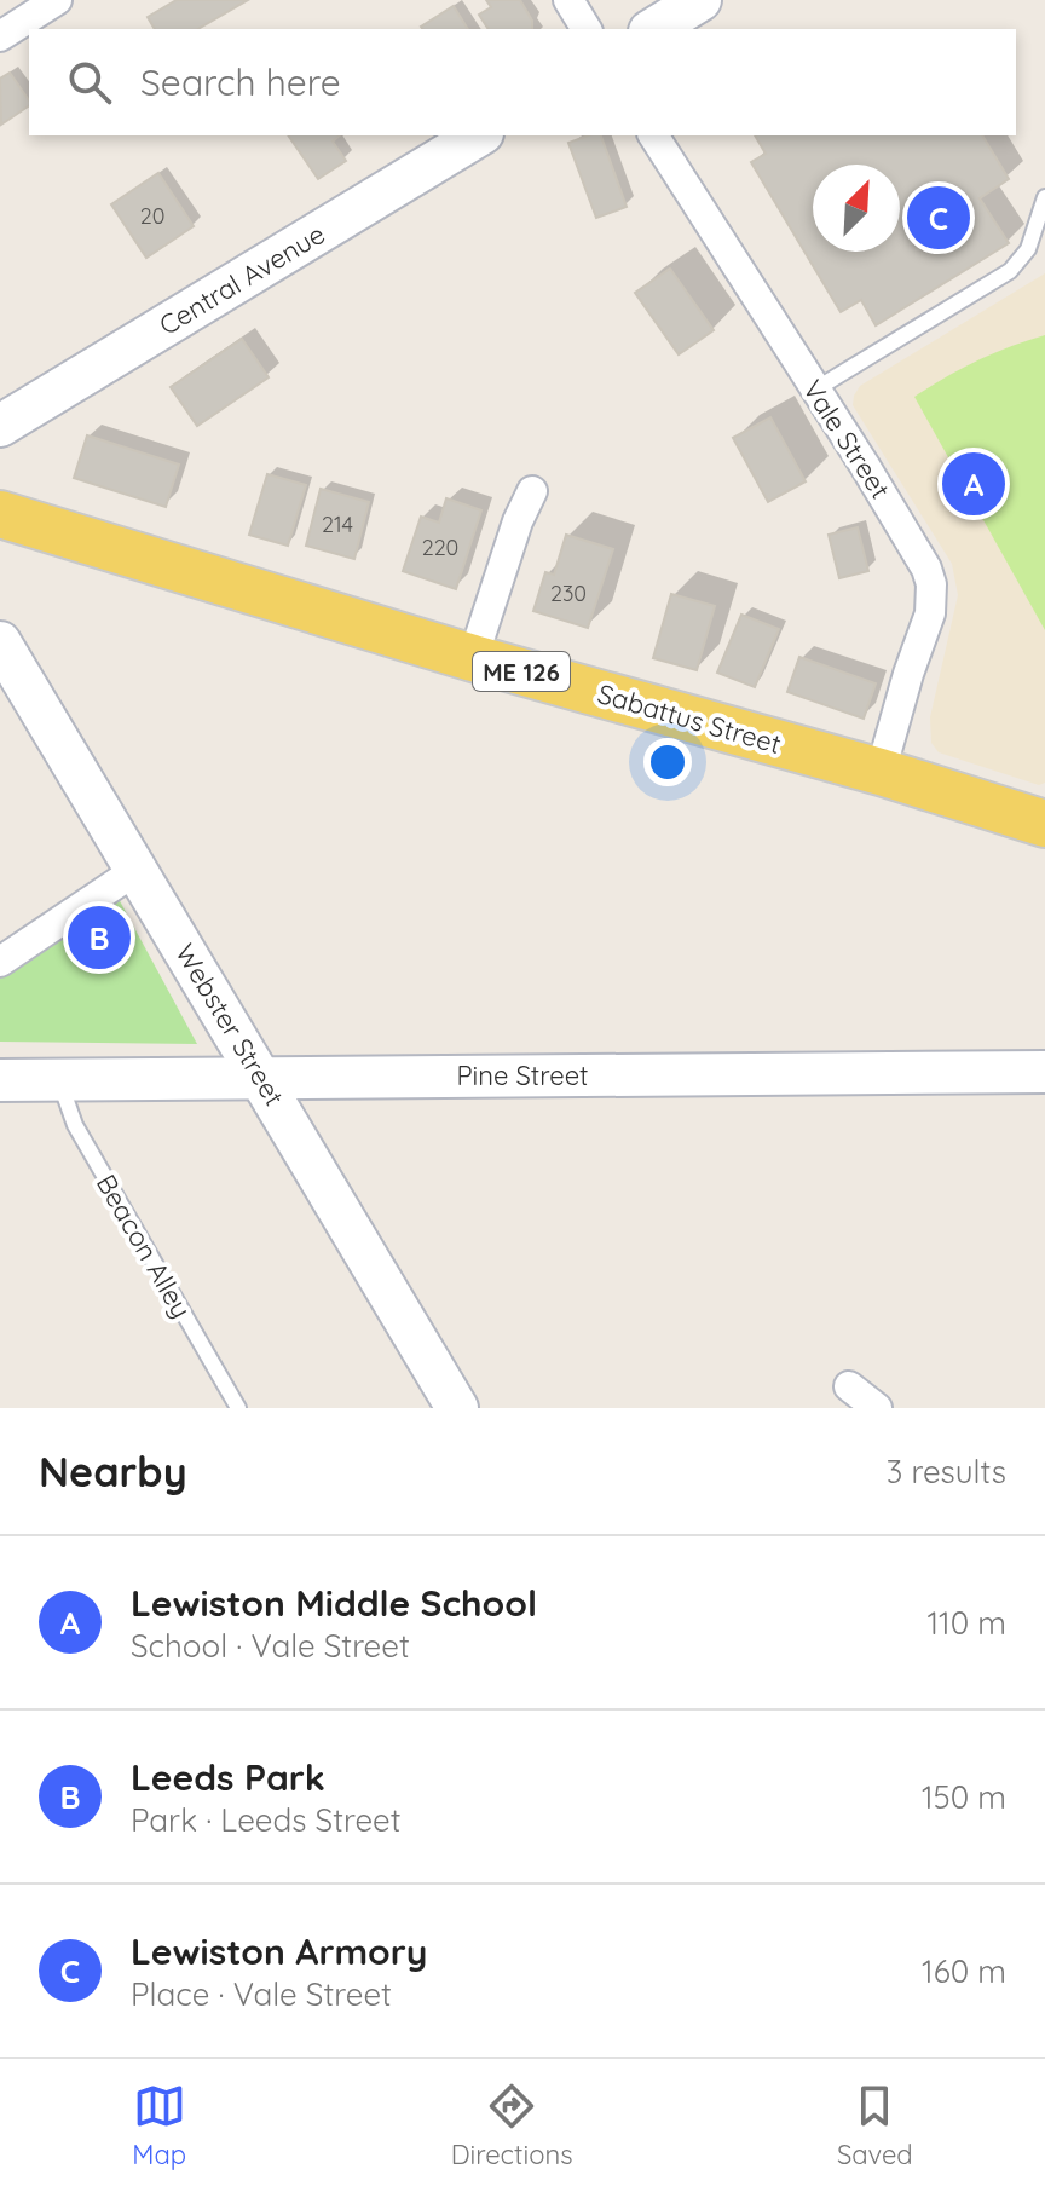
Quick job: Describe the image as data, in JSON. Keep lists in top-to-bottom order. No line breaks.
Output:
{"streets":{"main road":["ME 126","Sabattus Street"],"street":["Central Avenue","Vale Street","Webster Street","Pine Street"],"lane":["Beacon Alley"]},"crossings":[["Vale Street","Sabattus Street"],["Webster Street","Pine Street"],["Pine Street","Beacon Alley"]],"house_numbers":["20","214","220","230"],"north":"top right","page":{"search":"Search here","pins":["C","A","B"],"heading":["Nearby","3 results"],"list":[{"mark":"A","name":"Lewiston Middle School","note":"School · Vale Street","value":"110 m"},{"mark":"B","name":"Leeds Park","note":"Park · Leeds Street","value":"150 m"},{"mark":"C","name":"Lewiston Armory","note":"Place · Vale Street","value":"160 m"}],"nav":["Map","Directions","Saved"]}}
